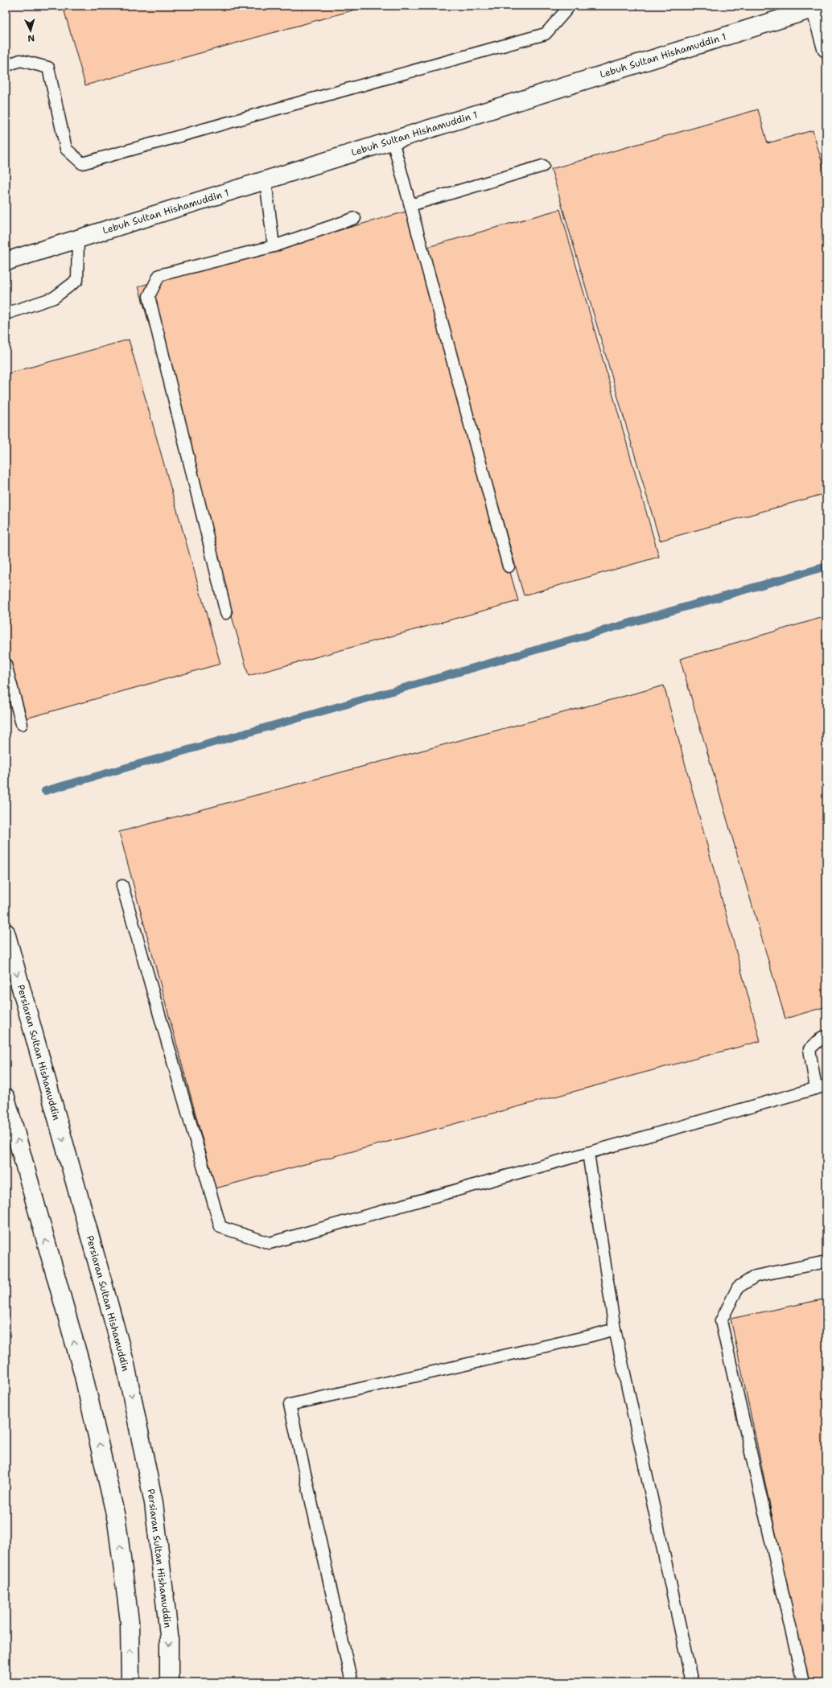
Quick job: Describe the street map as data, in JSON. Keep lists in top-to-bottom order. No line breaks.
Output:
{"streets":{"street":["Lebuh Sultan Hishamuddin 1","Persiaran Sultan Hishamuddin"]},"north":"bottom"}
